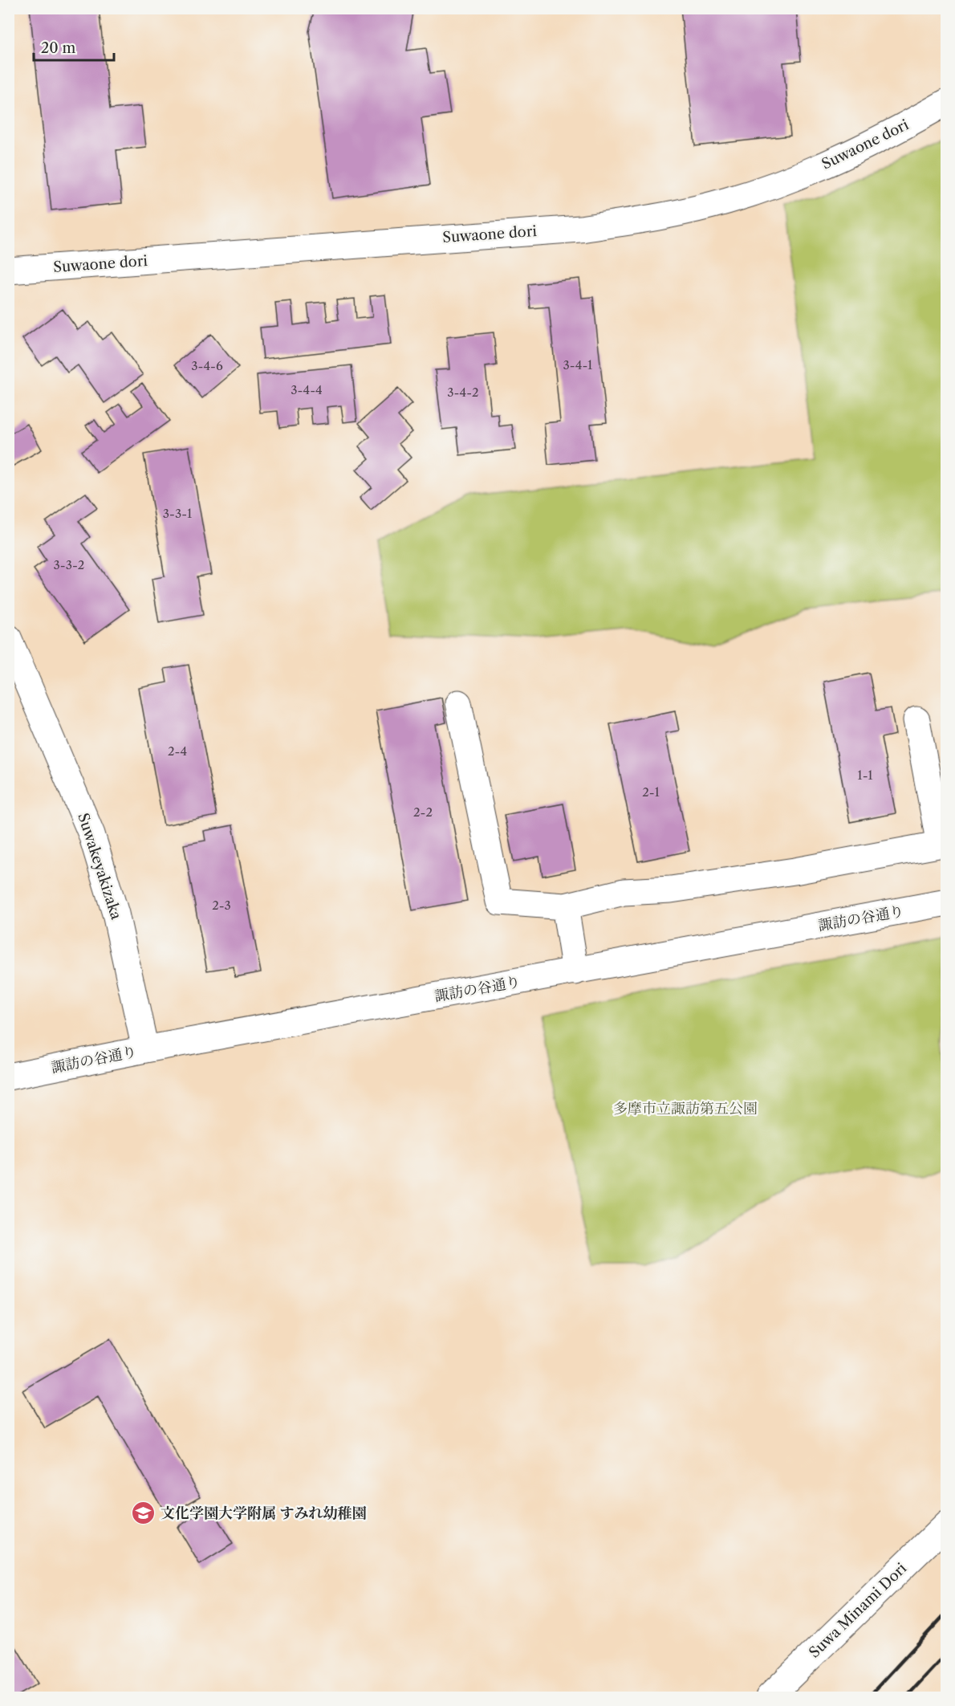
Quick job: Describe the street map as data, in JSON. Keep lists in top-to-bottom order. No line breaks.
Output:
{"streets":{"street":["Suwaone dori","Suwakeyakizaka","諏訪の谷通り","Suwa Minami Dori"]},"crossings":[["Suwakeyakizaka","諏訪の谷通り"]],"parks":["多摩市立諏訪第五公園"],"places":{"school or university":["文化学園大学附属 すみれ幼稚園"]},"house_numbers":["3-4-1","3-4-6","3-4-4","3-4-2","3-3-1","3-3-2","2-4","1-1","2-1","2-2","2-3"],"scale_bar":"20 m"}
